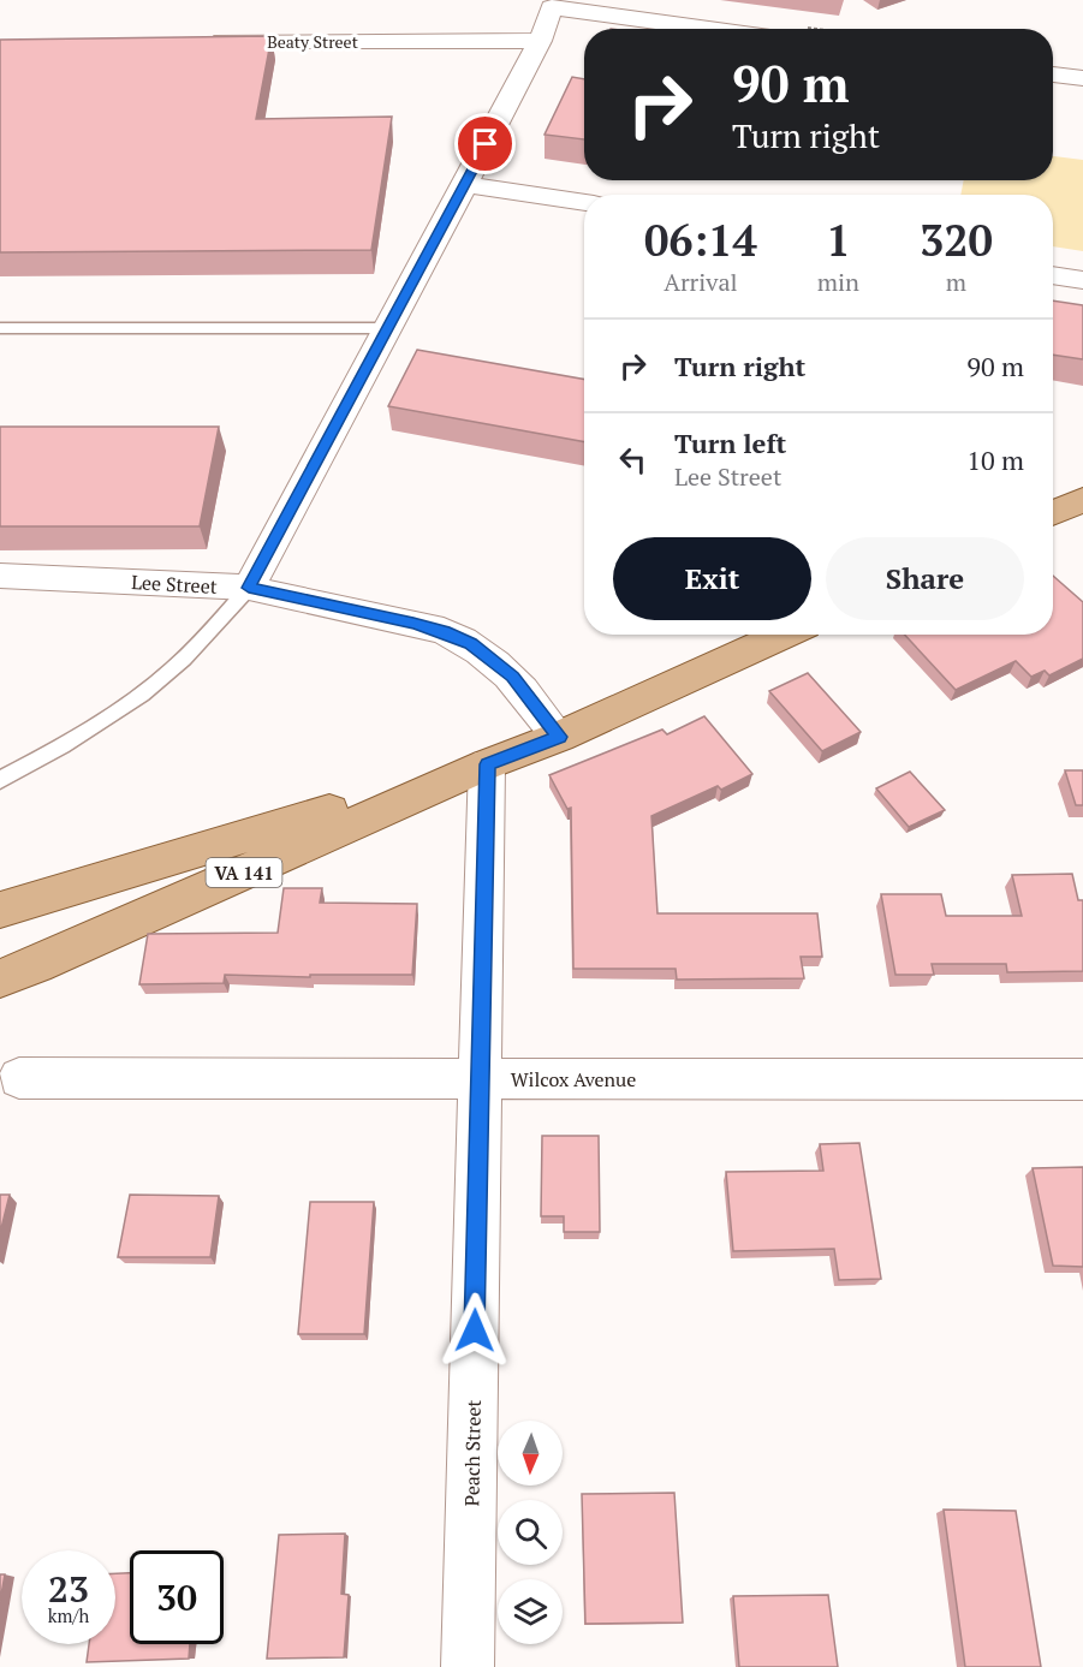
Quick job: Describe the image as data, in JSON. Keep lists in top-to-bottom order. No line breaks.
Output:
{"streets":{"main road":["VA 141"],"street":["Beaty Street","Lee Street","Wilcox Avenue","Peach Street"]},"crossings":[["Lee Street","VA 141"],["VA 141","Peach Street"],["Wilcox Avenue","Peach Street"]],"north":"bottom","page":{"turn":["90 m","Turn right"],"eta":["06:14","Arrival","1","min","320","m"],"list":[{"name":"Turn right","value":"90 m"},{"name":"Turn left","note":"Lee Street","value":"10 m"}],"buttons":["Exit","Share"],"speed":"23 km/h","limit":"30"}}
